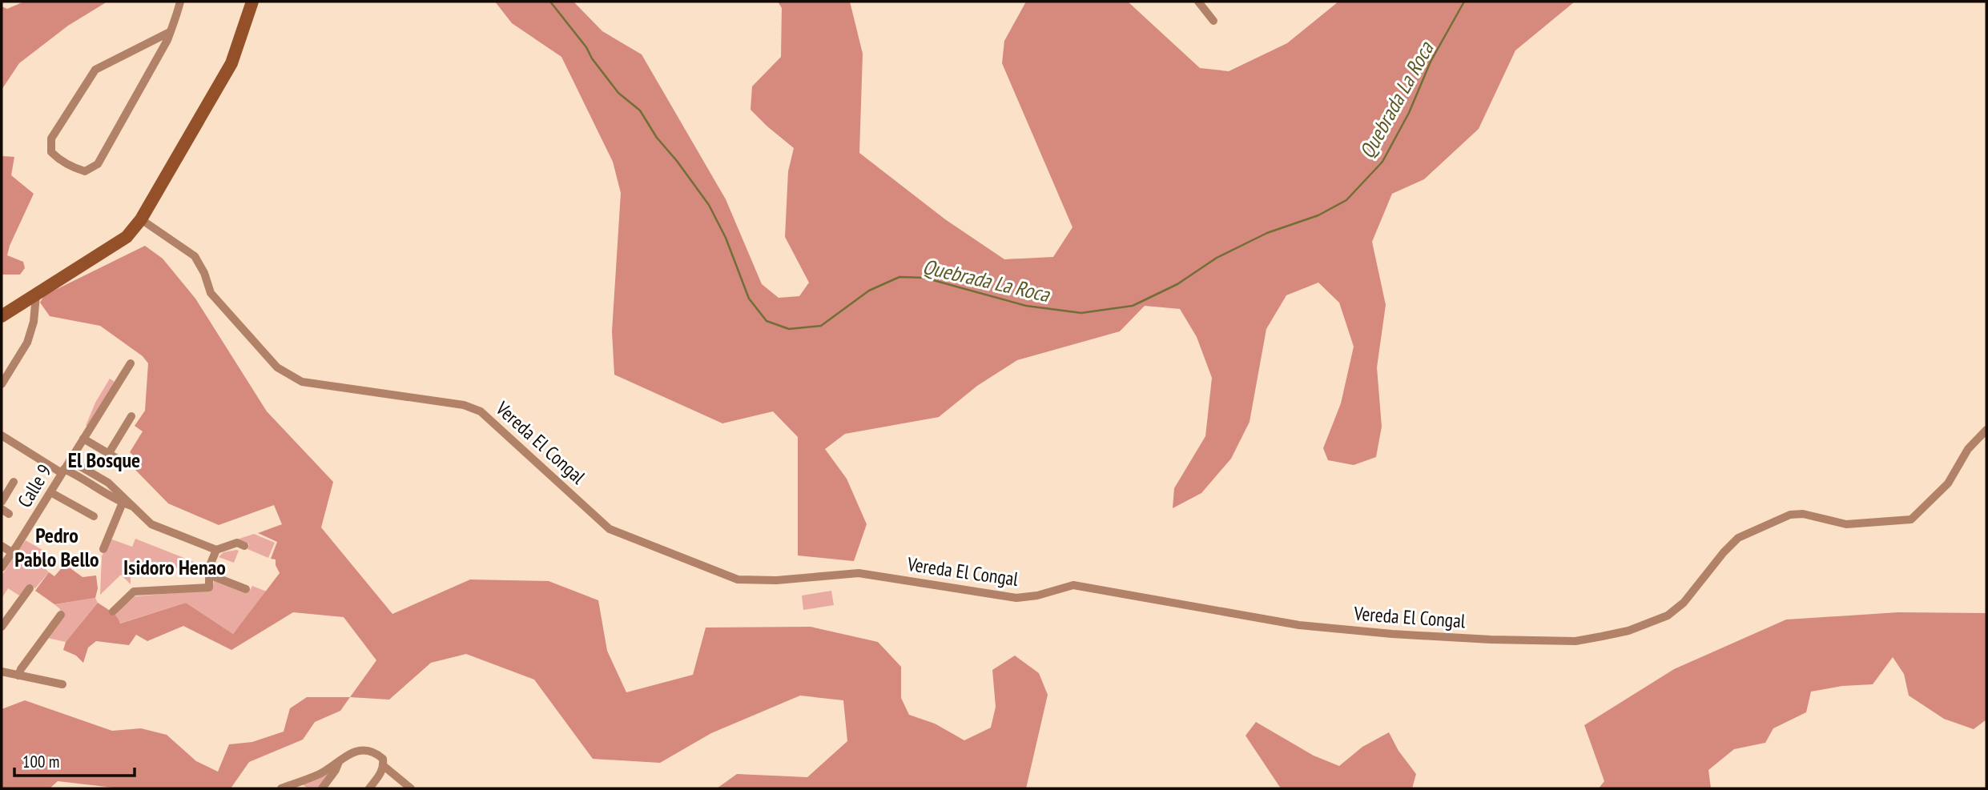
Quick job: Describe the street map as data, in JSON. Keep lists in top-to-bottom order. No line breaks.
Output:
{"streets":{"street":["Vereda El Congal","Calle 9"]},"districts":["El Bosque","Pedro Pablo Bello","Isidoro Henao"],"water":["Quebrada La Roca"],"scale_bar":"100 m"}
